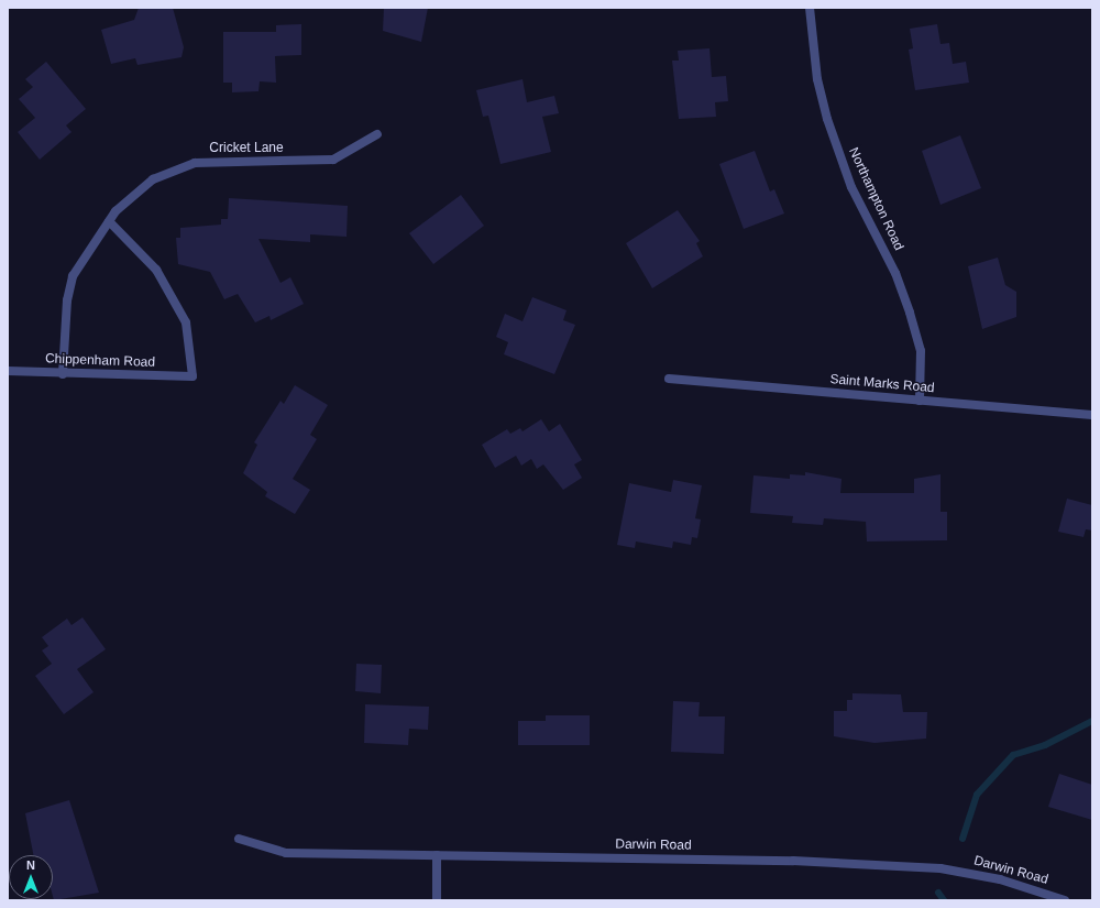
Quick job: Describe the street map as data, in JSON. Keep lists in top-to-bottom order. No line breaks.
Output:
{"streets":{"street":["Cricket Lane","Northampton Road","Chippenham Road","Saint Marks Road","Darwin Road"]},"crossings":[["Cricket Lane","Chippenham Road"],["Northampton Road","Saint Marks Road"]],"north":"top"}
